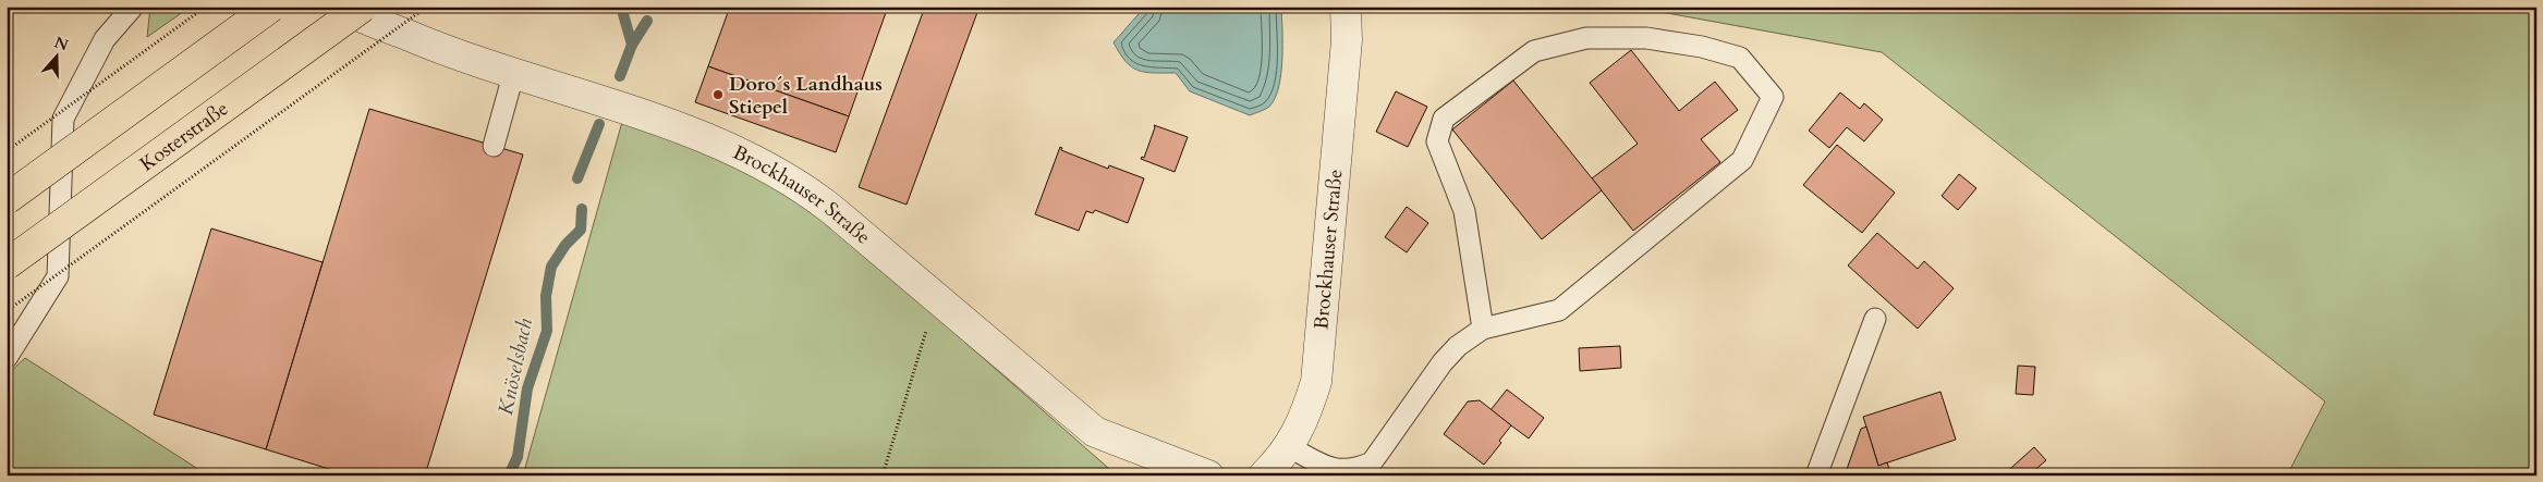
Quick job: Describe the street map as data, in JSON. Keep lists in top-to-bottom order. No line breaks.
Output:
{"streets":{"main road":["Kosterstraße"],"street":["Brockhauser Straße"]},"water":["Knöselsbach"],"places":["Doro´s Landhaus Stiepel"],"north":"top"}
